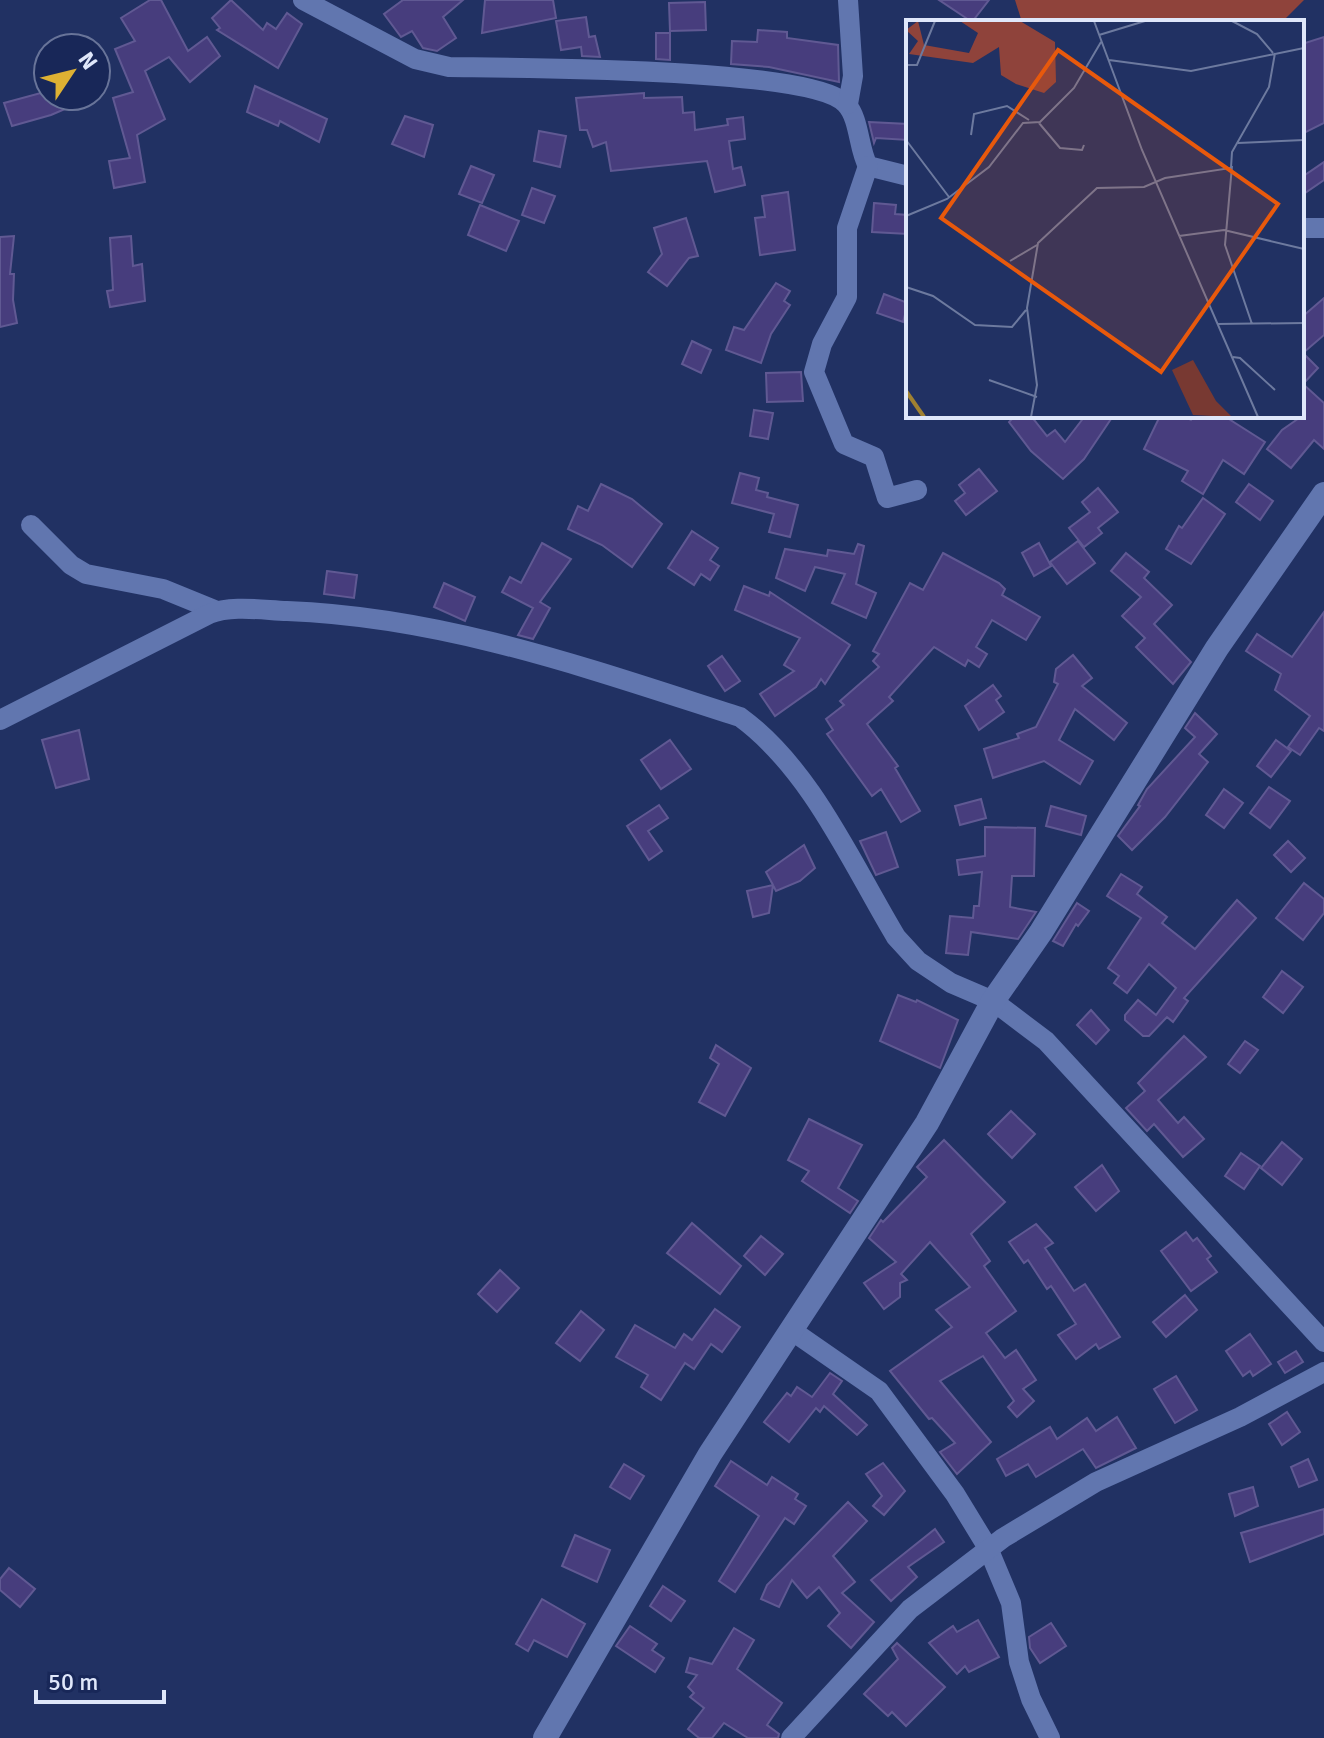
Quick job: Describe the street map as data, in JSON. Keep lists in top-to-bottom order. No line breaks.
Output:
{"scale_bar":"50 m","north":"top right"}
